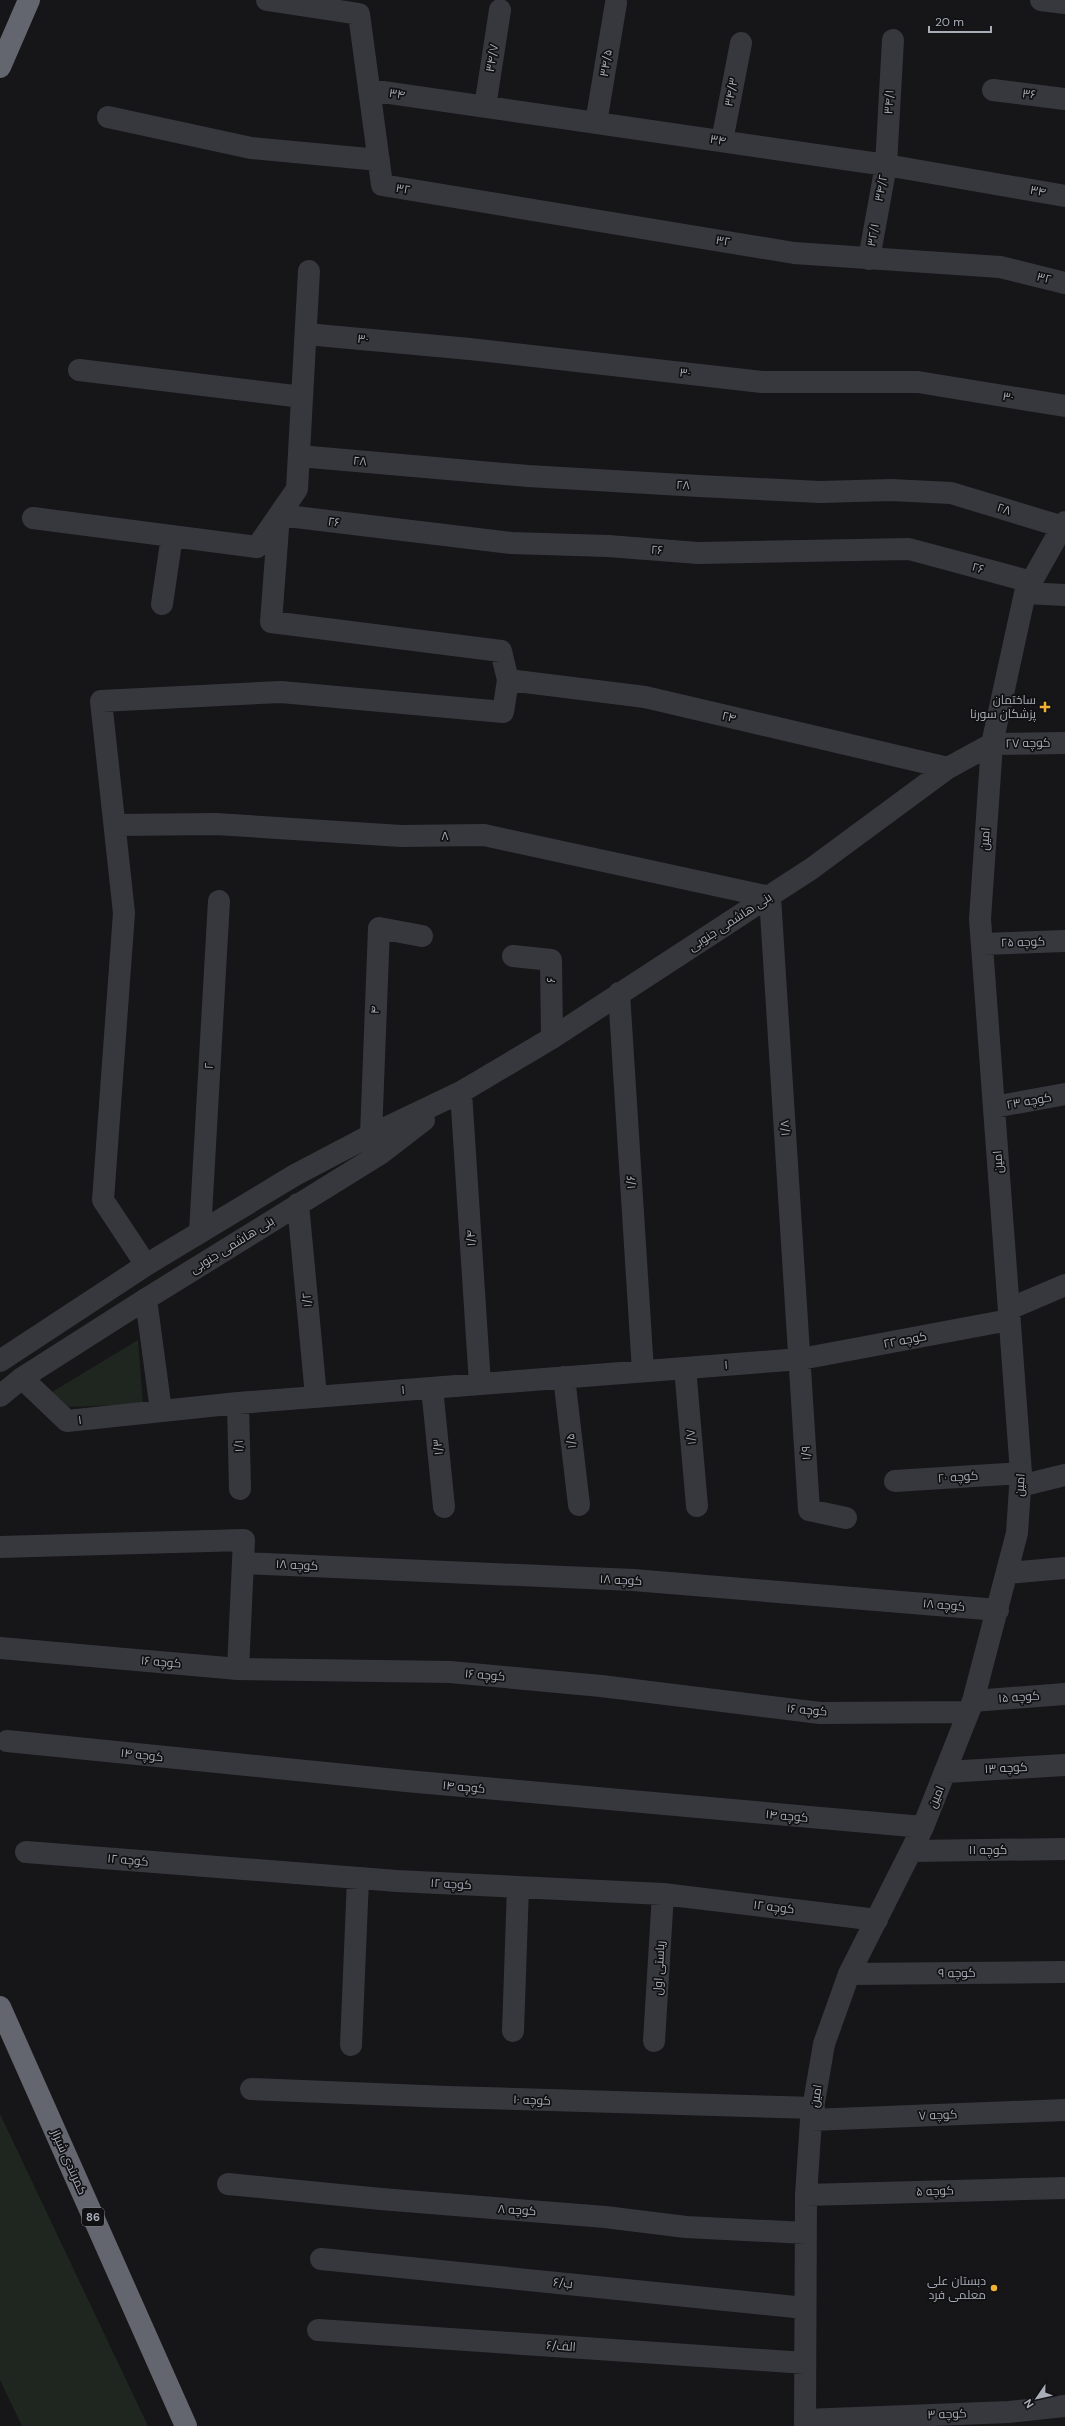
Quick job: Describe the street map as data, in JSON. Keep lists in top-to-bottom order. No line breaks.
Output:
{"streets":{"highway":["کمربندی شیراز","86"],"street":["۳۴/۷","۳۴/۵","۳۴/۳","۳۴","۳۶","۳۴/۱","۳۴/۲","۳۲","۳۲/۱","۳۰","۲۸","۲۶","۲۴","کوچه ۲۷","۸","امین","بنی هاشمی جنوبی","کوچه ۲۵","۶","۴","۲","کوچه ۲۳","۱/۸","۱/۶","۱/۴","۱/۲","کوچه ۲۲","۱","۱/۷","۱/۵","۱/۱","۱/۳","۱/۹","کوچه ۲۰","کوچه ۱۸","کوچه ۱۶","کوچه ۱۵","کوچه ۱۴","کوچه ۱۳","کوچه ۱۱","کوچه ۱۲","ریاستی اول","کوچه ۹","کوچه ۱۰","کوچه ۷","کوچه ۵","کوچه ۸","ب/۶","۶/الف","کوچه ۳"]},"crossings":[["۳۴/۷","۳۴"],["۳۴/۵","۳۴"],["۳۴/۳","۳۴"],["۳۴","۳۴/۱"],["۳۴","۳۴/۲"],["۳۴/۱","۳۴/۲"],["۳۴/۲","۳۲/۱"],["۳۲","۳۲/۱"],["۲۸","امین"],["۲۶","امین"],["۲۴","بنی هاشمی جنوبی"],["کوچه ۲۷","امین"],["کوچه ۲۷","بنی هاشمی جنوبی"],["۸","بنی هاشمی جنوبی"],["۸","۱/۸"],["امین","بنی هاشمی جنوبی"],["امین","کوچه ۲۵"],["امین","کوچه ۲۳"],["امین","کوچه ۲۲"],["امین","کوچه ۲۰"],["امین","کوچه ۱۸"],["امین","کوچه ۱۶"],["امین","کوچه ۱۵"],["امین","کوچه ۱۴"],["امین","کوچه ۱۳"],["امین","کوچه ۱۱"],["امین","کوچه ۱۲"],["امین","کوچه ۹"],["امین","کوچه ۱۰"],["امین","کوچه ۷"],["امین","کوچه ۵"],["امین","کوچه ۸"],["امین","ب/۶"],["امین","۶/الف"],["امین","کوچه ۳"],["بنی هاشمی جنوبی","۶"],["بنی هاشمی جنوبی","۴"],["بنی هاشمی جنوبی","۲"],["بنی هاشمی جنوبی","۱/۸"],["بنی هاشمی جنوبی","۱/۶"],["بنی هاشمی جنوبی","۱/۴"],["بنی هاشمی جنوبی","۱/۲"],["بنی هاشمی جنوبی","۱"],["۱/۸","کوچه ۲۲"],["۱/۸","۱"],["۱/۸","۱/۹"],["۱/۶","۱"],["۱/۴","۱"],["۱/۲","۱"],["کوچه ۲۲","۱"],["کوچه ۲۲","۱/۹"],["۱","۱/۷"],["۱","۱/۵"],["۱","۱/۱"],["۱","۱/۳"],["۱","۱/۹"],["کوچه ۱۶","کوچه ۱۵"],["کوچه ۱۲","ریاستی اول"],["کوچه ۱۰","کوچه ۷"]],"places":{"health":["ساختمان پزشکان سورنا"],"other":["دبستان علی معلمی فرد"]},"scale_bar":"20 m","north":"bottom left"}
